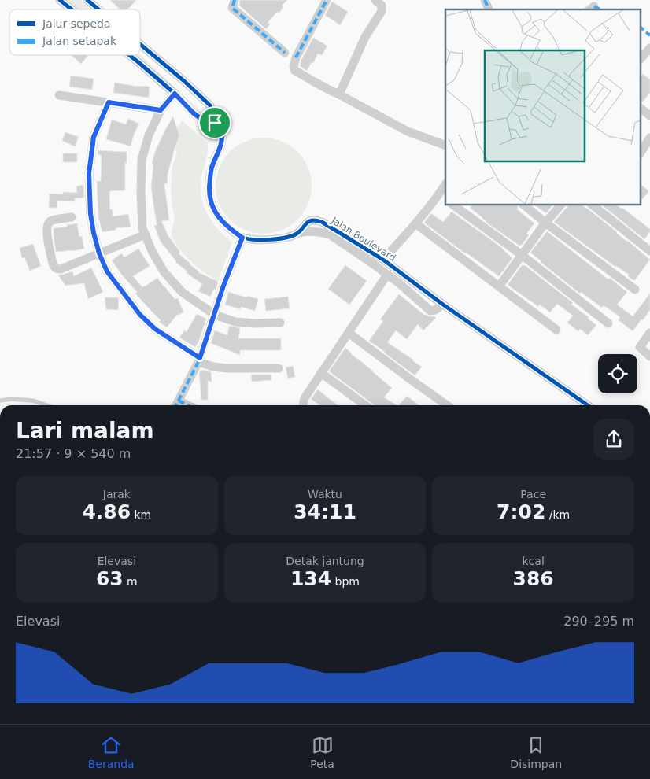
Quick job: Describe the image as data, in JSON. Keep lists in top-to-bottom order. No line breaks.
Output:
{"streets":{"street":["Jalan Boulevard"]},"legend":["Jalur sepeda","Jalan setapak"],"page":{"heading":["Lari malam","21:57 · 9 × 540 m"],"stats":[["Jarak","4.86 km"],["Waktu","34:11"],["Pace","7:02 /km"],["Elevasi","63 m"],["Detak jantung","134 bpm"],["kcal","386"]],"chart":["Elevasi","290–295 m"],"tabs":["Beranda","Peta","Disimpan"]}}
